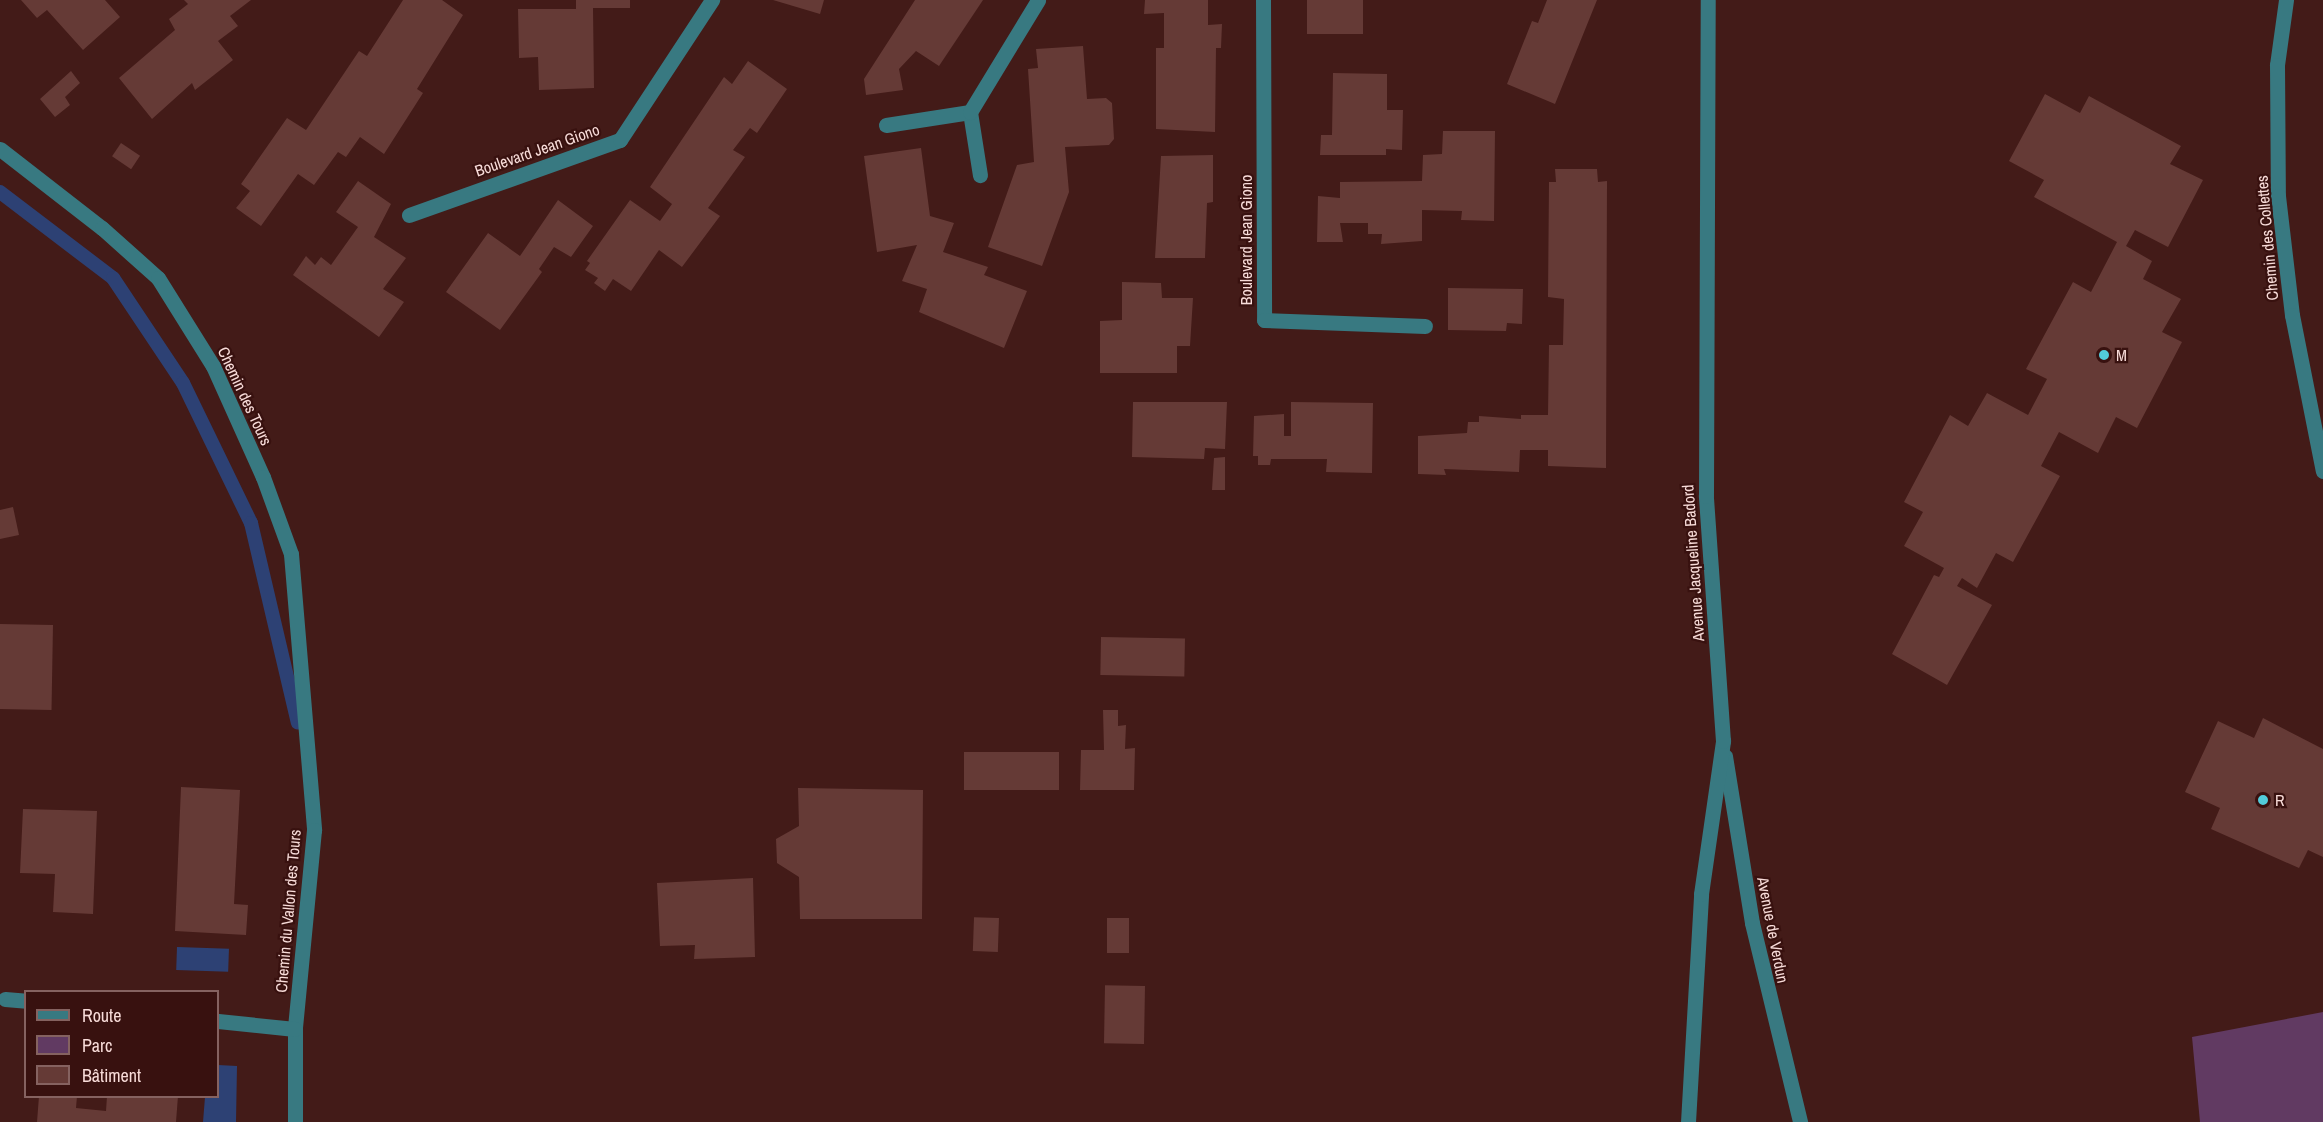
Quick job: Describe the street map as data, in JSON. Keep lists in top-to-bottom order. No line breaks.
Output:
{"streets":{"street":["Boulevard Jean Giono","Chemin des Collettes","Chemin des Tours","Avenue Jacqueline Badord","Chemin du Vallon des Tours","Avenue de Verdun"]},"crossings":[["Chemin des Tours","Chemin du Vallon des Tours"],["Avenue Jacqueline Badord","Avenue de Verdun"]],"places":["M","R"],"legend":["Route","Parc","Bâtiment"]}
